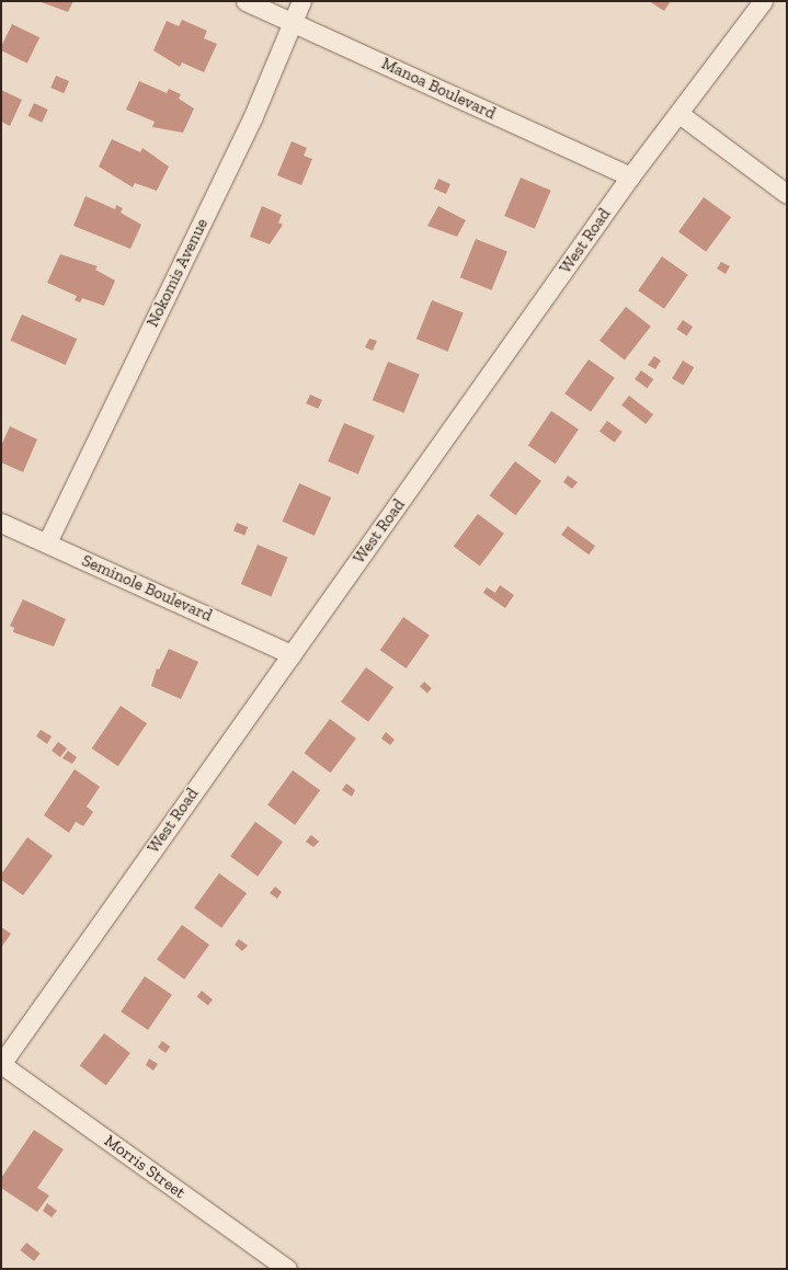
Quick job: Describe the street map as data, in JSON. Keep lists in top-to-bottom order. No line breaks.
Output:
{"streets":{"street":["Manoa Boulevard","West Road","Nokomis Avenue","Seminole Boulevard","Morris Street"]},"crossings":[["Manoa Boulevard","West Road"],["Manoa Boulevard","Nokomis Avenue"],["West Road","Seminole Boulevard"],["West Road","Morris Street"],["Nokomis Avenue","Seminole Boulevard"]]}
